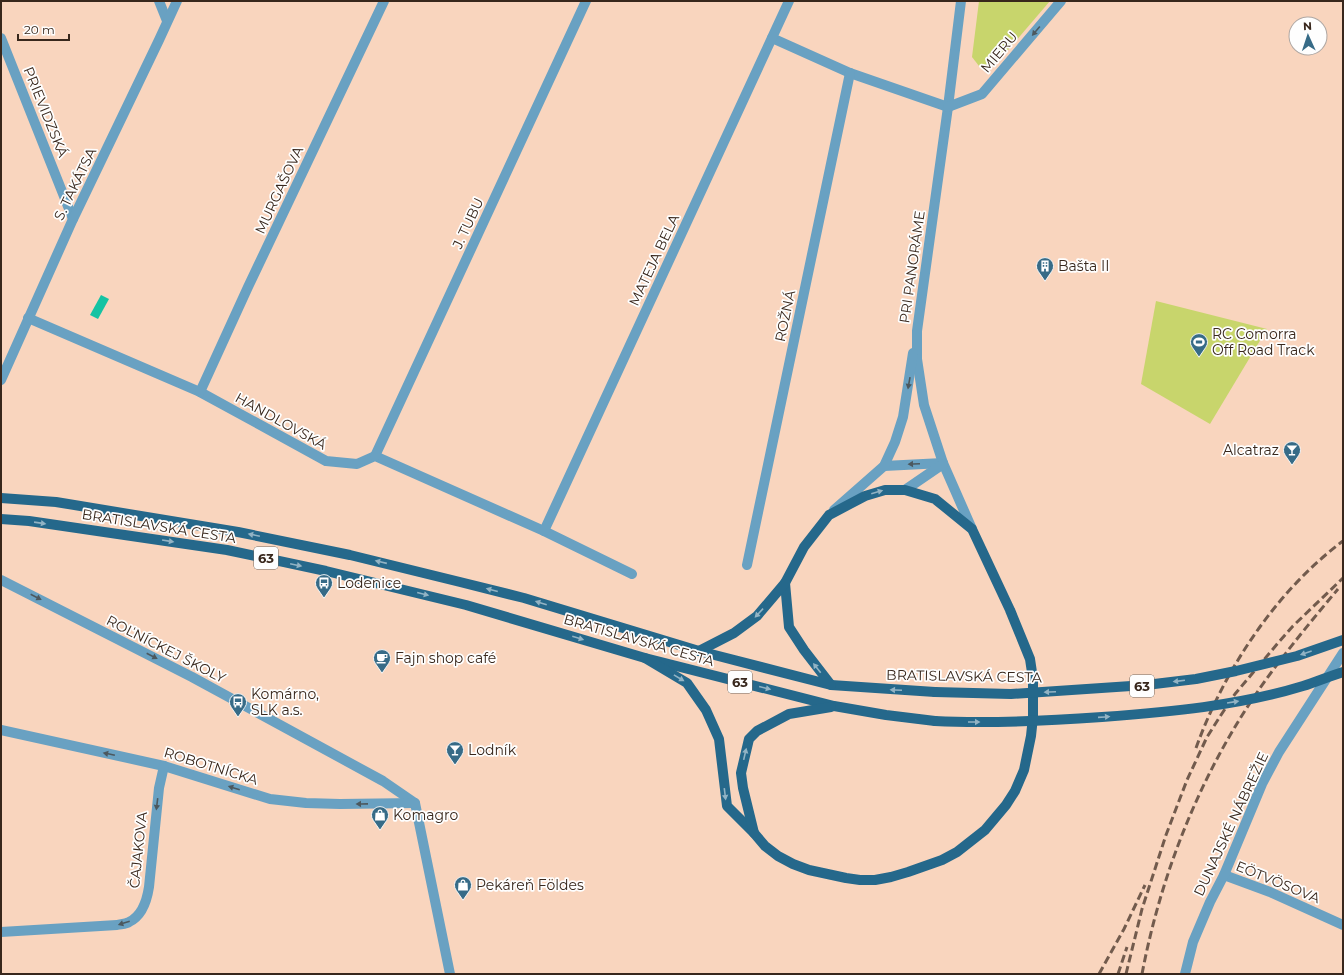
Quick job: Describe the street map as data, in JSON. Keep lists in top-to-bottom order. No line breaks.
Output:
{"streets":{"main road":["BRATISLAVSKÁ CESTA","63"],"street":["MIERU","PRIEVIDZSKÁ","S. TAKÁTSA","MURGAŠOVA","J. TUBU","MATEJA BELA","PRI PANORÁME","ROŽNÁ","HANDLOVSKÁ","ROĽNÍCKEJ ŠKOLY","ROBOTNÍCKA","DUNAJSKÉ NÁBREŽIE","ČAJAKOVA","EÖTVÖSOVA"]},"crossings":[["MIERU","PRI PANORÁME"],["PRIEVIDZSKÁ","S. TAKÁTSA"],["S. TAKÁTSA","HANDLOVSKÁ"],["MURGAŠOVA","HANDLOVSKÁ"],["J. TUBU","HANDLOVSKÁ"],["ROĽNÍCKEJ ŠKOLY","ROBOTNÍCKA"],["ROBOTNÍCKA","ČAJAKOVA"],["DUNAJSKÉ NÁBREŽIE","EÖTVÖSOVA"]],"one_way":["MIERU","ROĽNÍCKEJ ŠKOLY","ROBOTNÍCKA"],"places":{"building":["Bašta II"],"sports":["RC Comorra Off Road Track"],"bar":["Alcatraz","Lodník"],"bus stop":["Lodenice","Komárno, SLK a.s."],"cafe":["Fajn shop café"],"shop":["Komagro","Pekáreň Földes"]},"scale_bar":"20 m","north":"top"}
